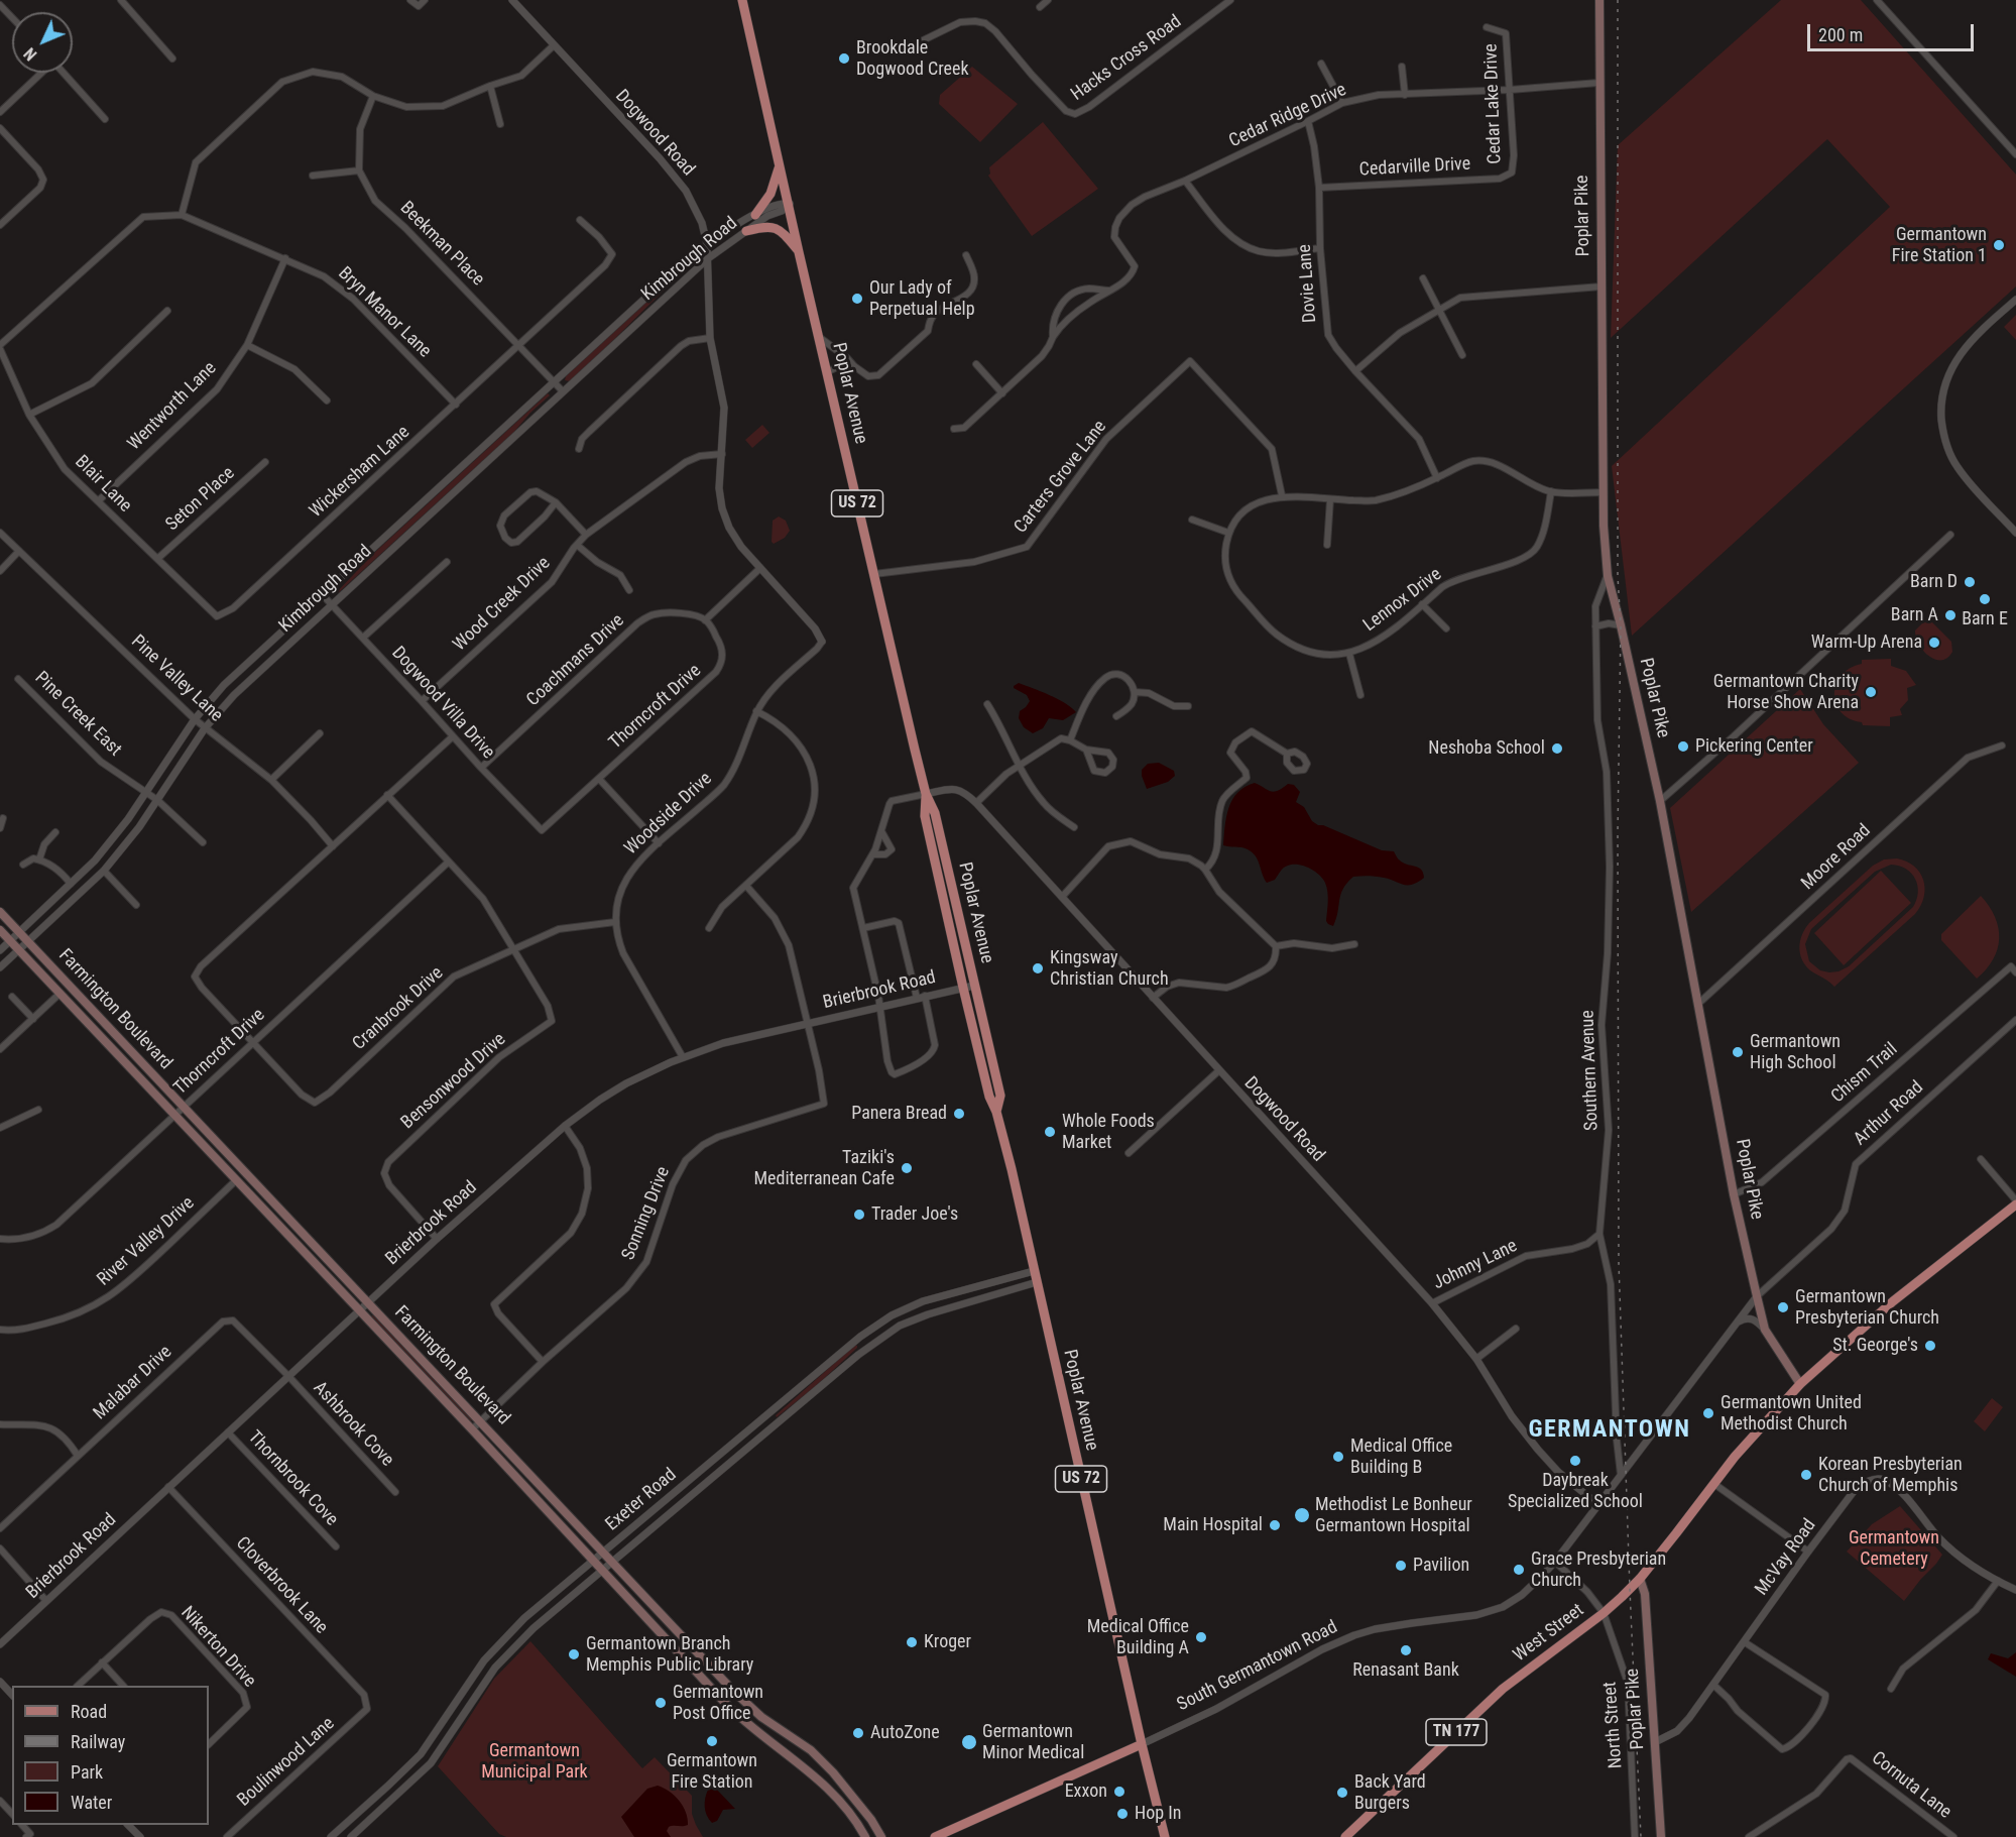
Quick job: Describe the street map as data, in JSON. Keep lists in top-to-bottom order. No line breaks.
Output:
{"streets":{"main road":["Poplar Pike","Poplar Avenue","US 72","Farmington Boulevard","West Street","South Germantown Road","TN 177"],"street":["Hacks Cross Road","Cedar Lake Drive","Cedar Ridge Drive","Dogwood Road","Cedarville Drive","Beekman Place","Kimbrough Road","Dovie Lane","Bryn Manor Lane","Wentworth Lane","Wickersham Lane","Carters Grove Lane","Blair Lane","Seton Place","Lennox Drive","Wood Creek Drive","Coachmans Drive","Pine Valley Lane","Dogwood Villa Drive","Thorncroft Drive","Pine Creek East","Woodside Drive","Moore Road","Brierbrook Road","Cranbrook Drive","Southern Avenue","Chism Trail","Bensonwood Drive","Arthur Road","Sonning Drive","River Valley Drive","Johnny Lane","Malabar Drive","Ashbrook Cove","Thornbrook Cove","Exeter Road","McVay Road","Cloverbrook Lane","Nikerton Drive","North Street","Boulinwood Lane","Cornuta Lane"]},"crossings":[["Cedar Lake Drive","Cedar Ridge Drive"],["Cedar Lake Drive","Cedarville Drive"],["Cedar Ridge Drive","Poplar Pike"],["Cedar Ridge Drive","Dovie Lane"],["Dogwood Road","Kimbrough Road"],["Dogwood Road","Poplar Avenue"],["Dogwood Road","Wood Creek Drive"],["Dogwood Road","Woodside Drive"],["Dogwood Road","Johnny Lane"],["Dogwood Road","South Germantown Road"],["Cedarville Drive","Dovie Lane"],["Poplar Pike","Moore Road"],["Poplar Pike","Southern Avenue"],["Poplar Pike","Chism Trail"],["Poplar Pike","Arthur Road"],["Poplar Pike","McVay Road"],["Poplar Pike","West Street"],["Poplar Pike","South Germantown Road"],["Poplar Pike","TN 177"],["Beekman Place","Kimbrough Road"],["Beekman Place","Wickersham Lane"],["Kimbrough Road","Poplar Avenue"],["Kimbrough Road","Pine Valley Lane"],["Kimbrough Road","Dogwood Villa Drive"],["Kimbrough Road","Pine Creek East"],["Kimbrough Road","Farmington Boulevard"],["Bryn Manor Lane","Wentworth Lane"],["Bryn Manor Lane","Wickersham Lane"],["Poplar Avenue","Carters Grove Lane"],["Poplar Avenue","Brierbrook Road"],["Poplar Avenue","Exeter Road"],["Poplar Avenue","South Germantown Road"],["Wentworth Lane","Blair Lane"],["Wickersham Lane","Blair Lane"],["Blair Lane","Seton Place"],["Wood Creek Drive","Dogwood Villa Drive"],["Coachmans Drive","Dogwood Villa Drive"],["Coachmans Drive","Thorncroft Drive"],["Dogwood Villa Drive","Thorncroft Drive"],["Thorncroft Drive","Cranbrook Drive"],["Thorncroft Drive","Farmington Boulevard"],["Woodside Drive","Brierbrook Road"],["Woodside Drive","Cranbrook Drive"],["Brierbrook Road","Farmington Boulevard"],["Brierbrook Road","Bensonwood Drive"],["Brierbrook Road","Sonning Drive"],["Brierbrook Road","Malabar Drive"],["Brierbrook Road","Ashbrook Cove"],["Brierbrook Road","Thornbrook Cove"],["Brierbrook Road","Cloverbrook Lane"],["Cranbrook Drive","Bensonwood Drive"],["Farmington Boulevard","Sonning Drive"],["Farmington Boulevard","River Valley Drive"],["Farmington Boulevard","Exeter Road"],["Southern Avenue","Johnny Lane"],["Southern Avenue","South Germantown Road"],["Arthur Road","South Germantown Road"],["Malabar Drive","Ashbrook Cove"],["Cloverbrook Lane","Boulinwood Lane"],["West Street","North Street"],["West Street","TN 177"],["South Germantown Road","North Street"]],"districts":["GERMANTOWN"],"parks":["Germantown Cemetery","Germantown Municipal Park"],"places":["Brookdale Dogwood Creek","Germantown Fire Station 1","Our Lady of Perpetual Help","Barn D","Barn E","Barn A","Warm-Up Arena","Germantown Charity Horse Show Arena","Pickering Center","Neshoba School","Kingsway Christian Church","Germantown High School","Panera Bread","Whole Foods Market","Taziki's Mediterranean Cafe","Trader Joe's","Germantown Presbyterian Church","St. George's","Germantown United Methodist Church","Medical Office Building B","Daybreak Specialized School","Korean Presbyterian Church of Memphis","Methodist Le Bonheur Germantown Hospital","Main Hospital","Pavilion","Grace Presbyterian Church","Medical Office Building A","Kroger","Renasant Bank","Germantown Branch Memphis Public Library","Germantown Post Office","AutoZone","Germantown Fire Station","Germantown Minor Medical","Exxon","Back Yard Burgers","Hop In"],"legend":["Road","Railway","Park","Water"],"scale_bar":"200 m","north":"bottom left"}
